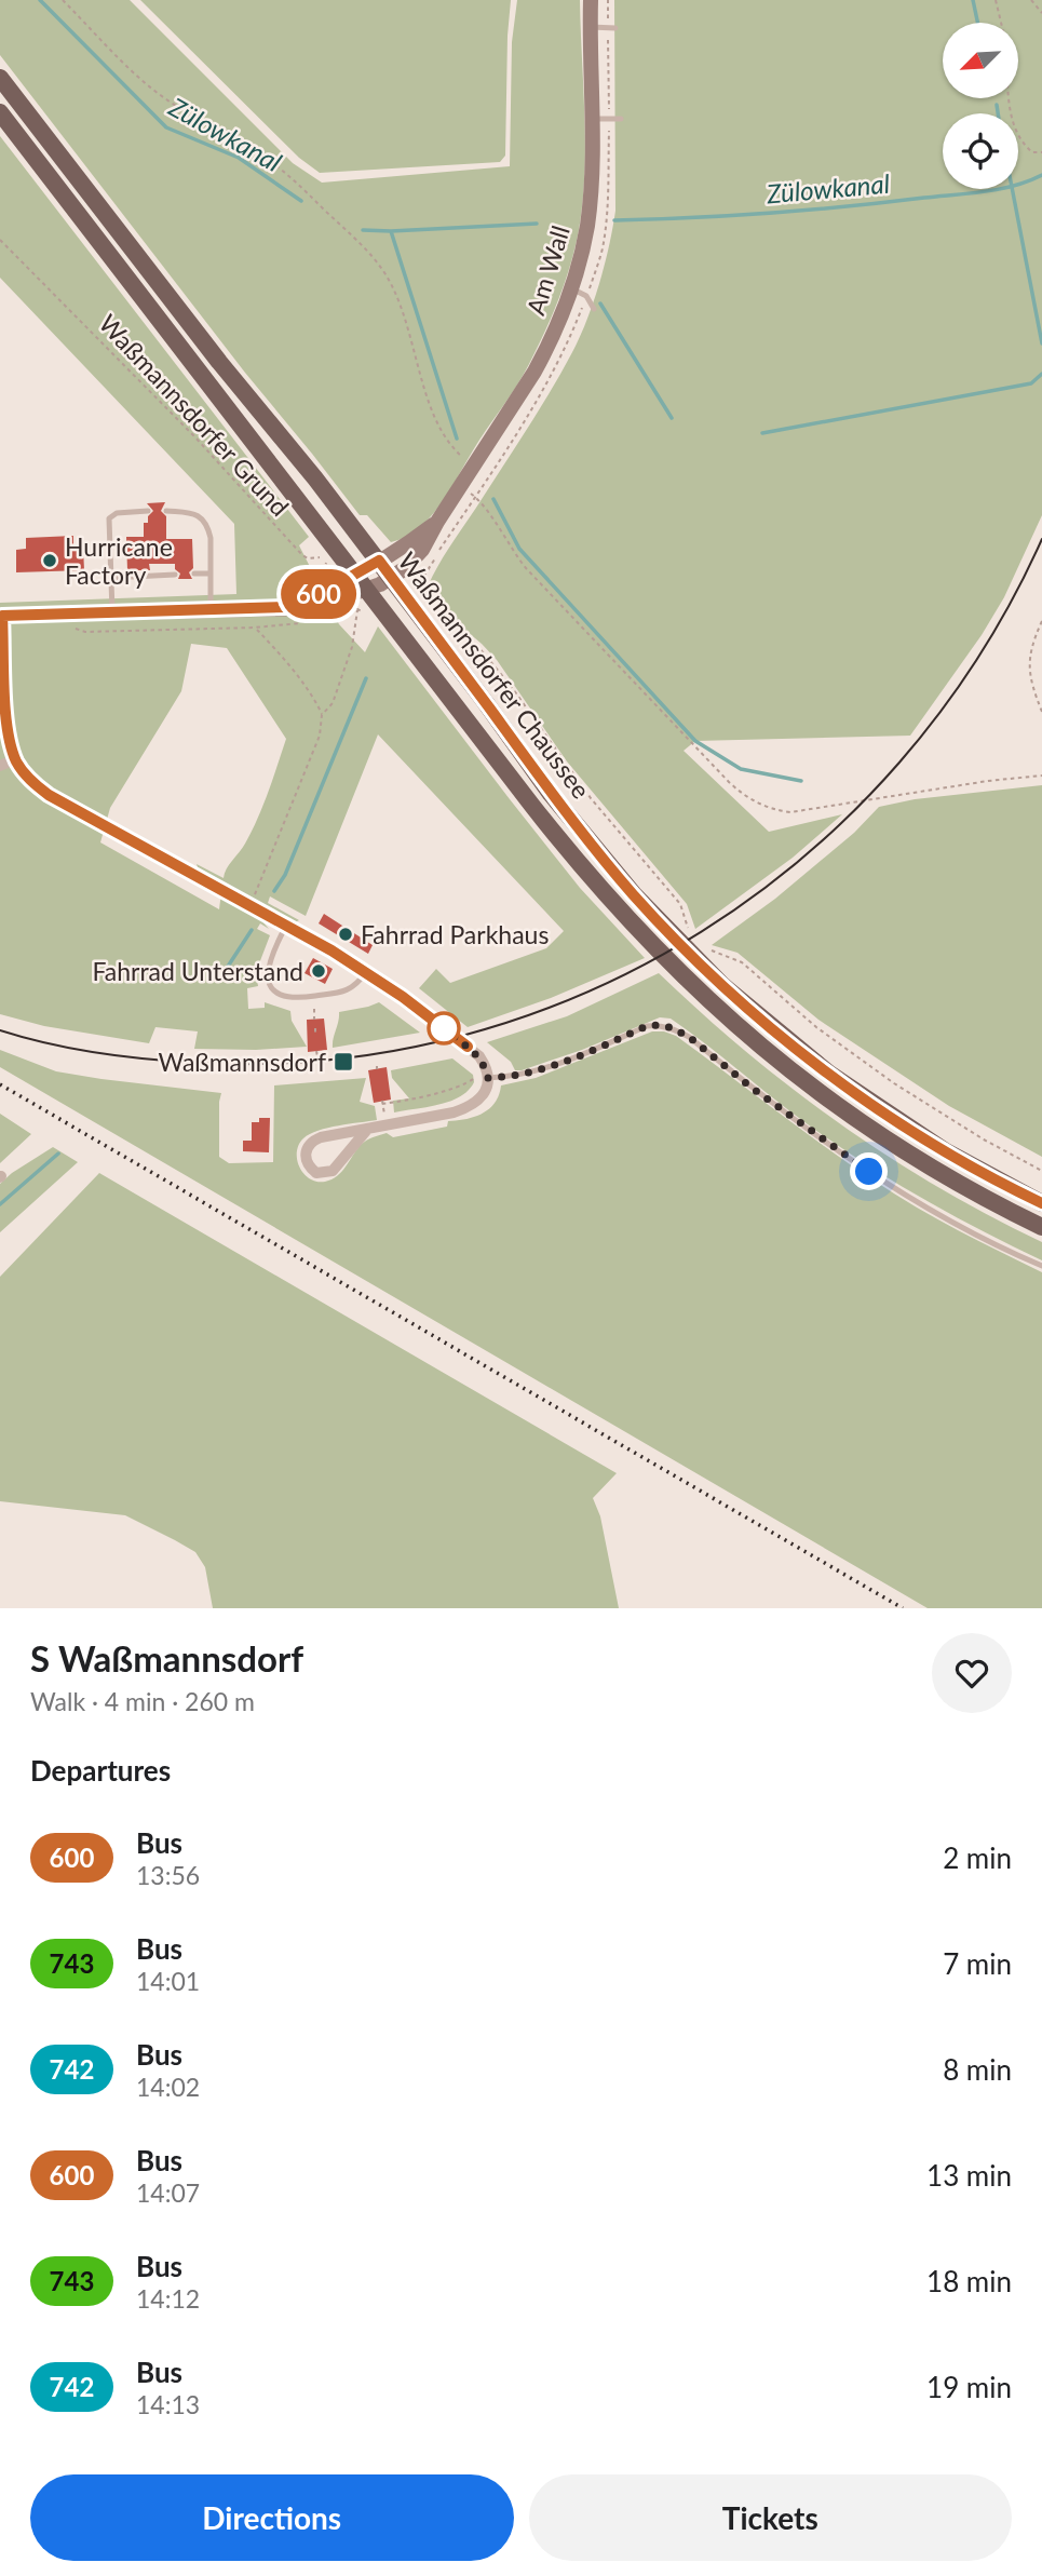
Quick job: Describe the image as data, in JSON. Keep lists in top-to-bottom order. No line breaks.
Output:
{"streets":{"main road":["Waßmannsdorfer Chaussee"],"street":["Am Wall"],"path":["Waßmannsdorfer Grund"]},"crossings":[["Am Wall","Waßmannsdorfer Grund"],["Am Wall","Waßmannsdorfer Chaussee"],["Waßmannsdorfer Grund","Waßmannsdorfer Chaussee"]],"water":["Zülowkanal"],"places":{"other":["Hurricane Factory","Fahrrad Parkhaus","Fahrrad Unterstand"],"transit":["Waßmannsdorf"]},"lines":["bus line 600"],"north":"bottom left","page":{"on_map":"600","heading":[["S Waßmannsdorf","Walk · 4 min · 260 m"],"Departures"],"list":[{"mark":"600","name":"Bus","note":"13:56","value":"2 min"},{"mark":"743","name":"Bus","note":"14:01","value":"7 min"},{"mark":"742","name":"Bus","note":"14:02","value":"8 min"},{"mark":"600","name":"Bus","note":"14:07","value":"13 min"},{"mark":"743","name":"Bus","note":"14:12","value":"18 min"},{"mark":"742","name":"Bus","note":"14:13","value":"19 min"}],"buttons":["Directions","Tickets"]}}
